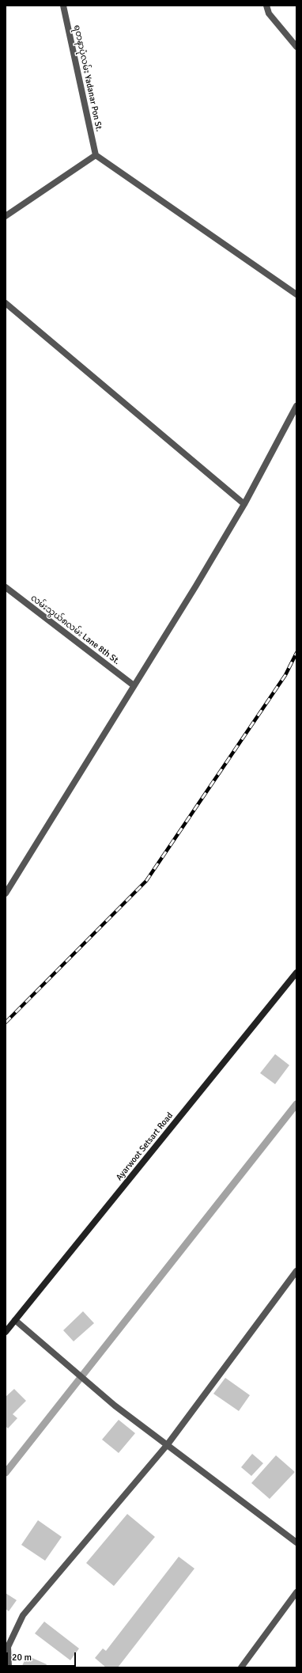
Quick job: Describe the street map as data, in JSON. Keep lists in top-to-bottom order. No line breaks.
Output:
{"streets":{"main road":["Ayarwoot Setsart Road"],"street":["ရတနာပုံလမ်း Yadanar Pon St.","လမ်းသွယ်၈လမ်း Lane 8th St."]},"scale_bar":"20 m"}
